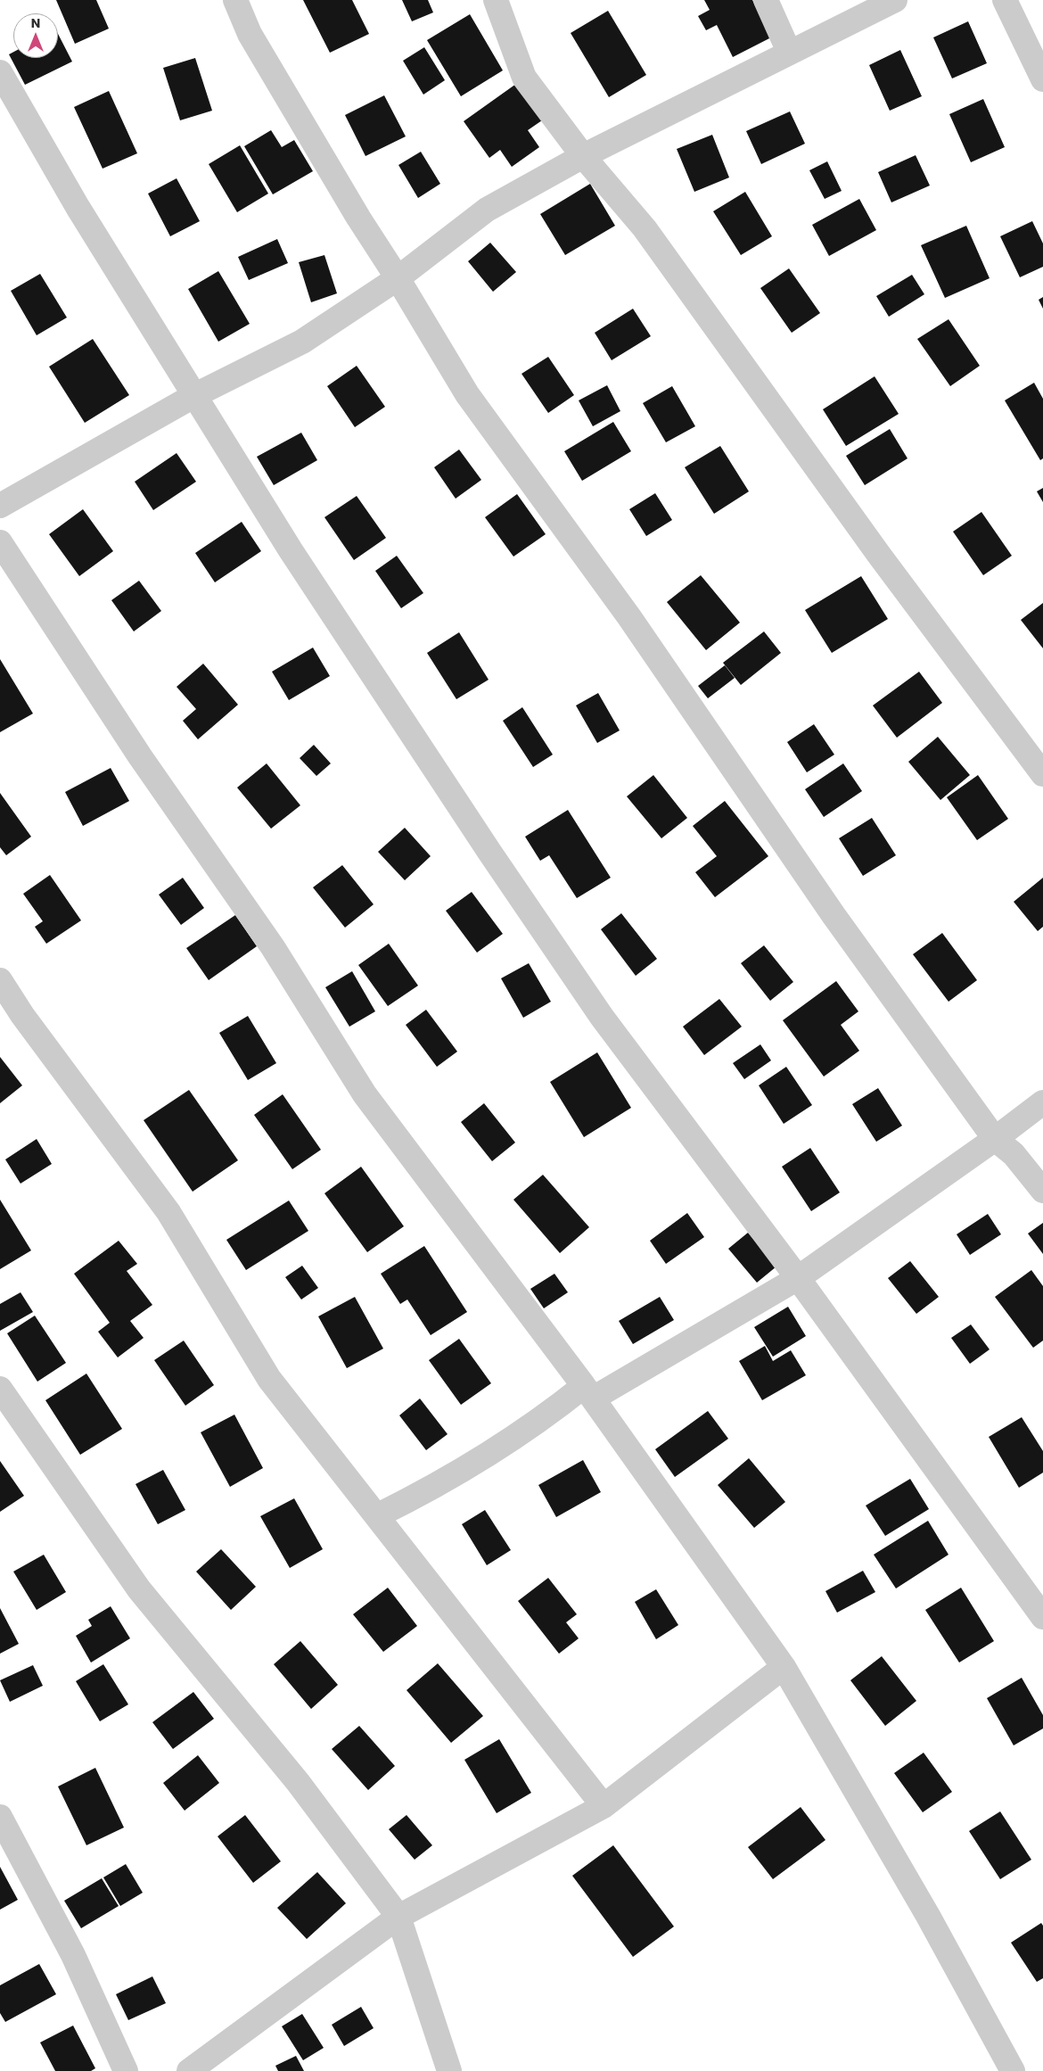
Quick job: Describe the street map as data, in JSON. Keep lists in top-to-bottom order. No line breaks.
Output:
{"north":"top"}
